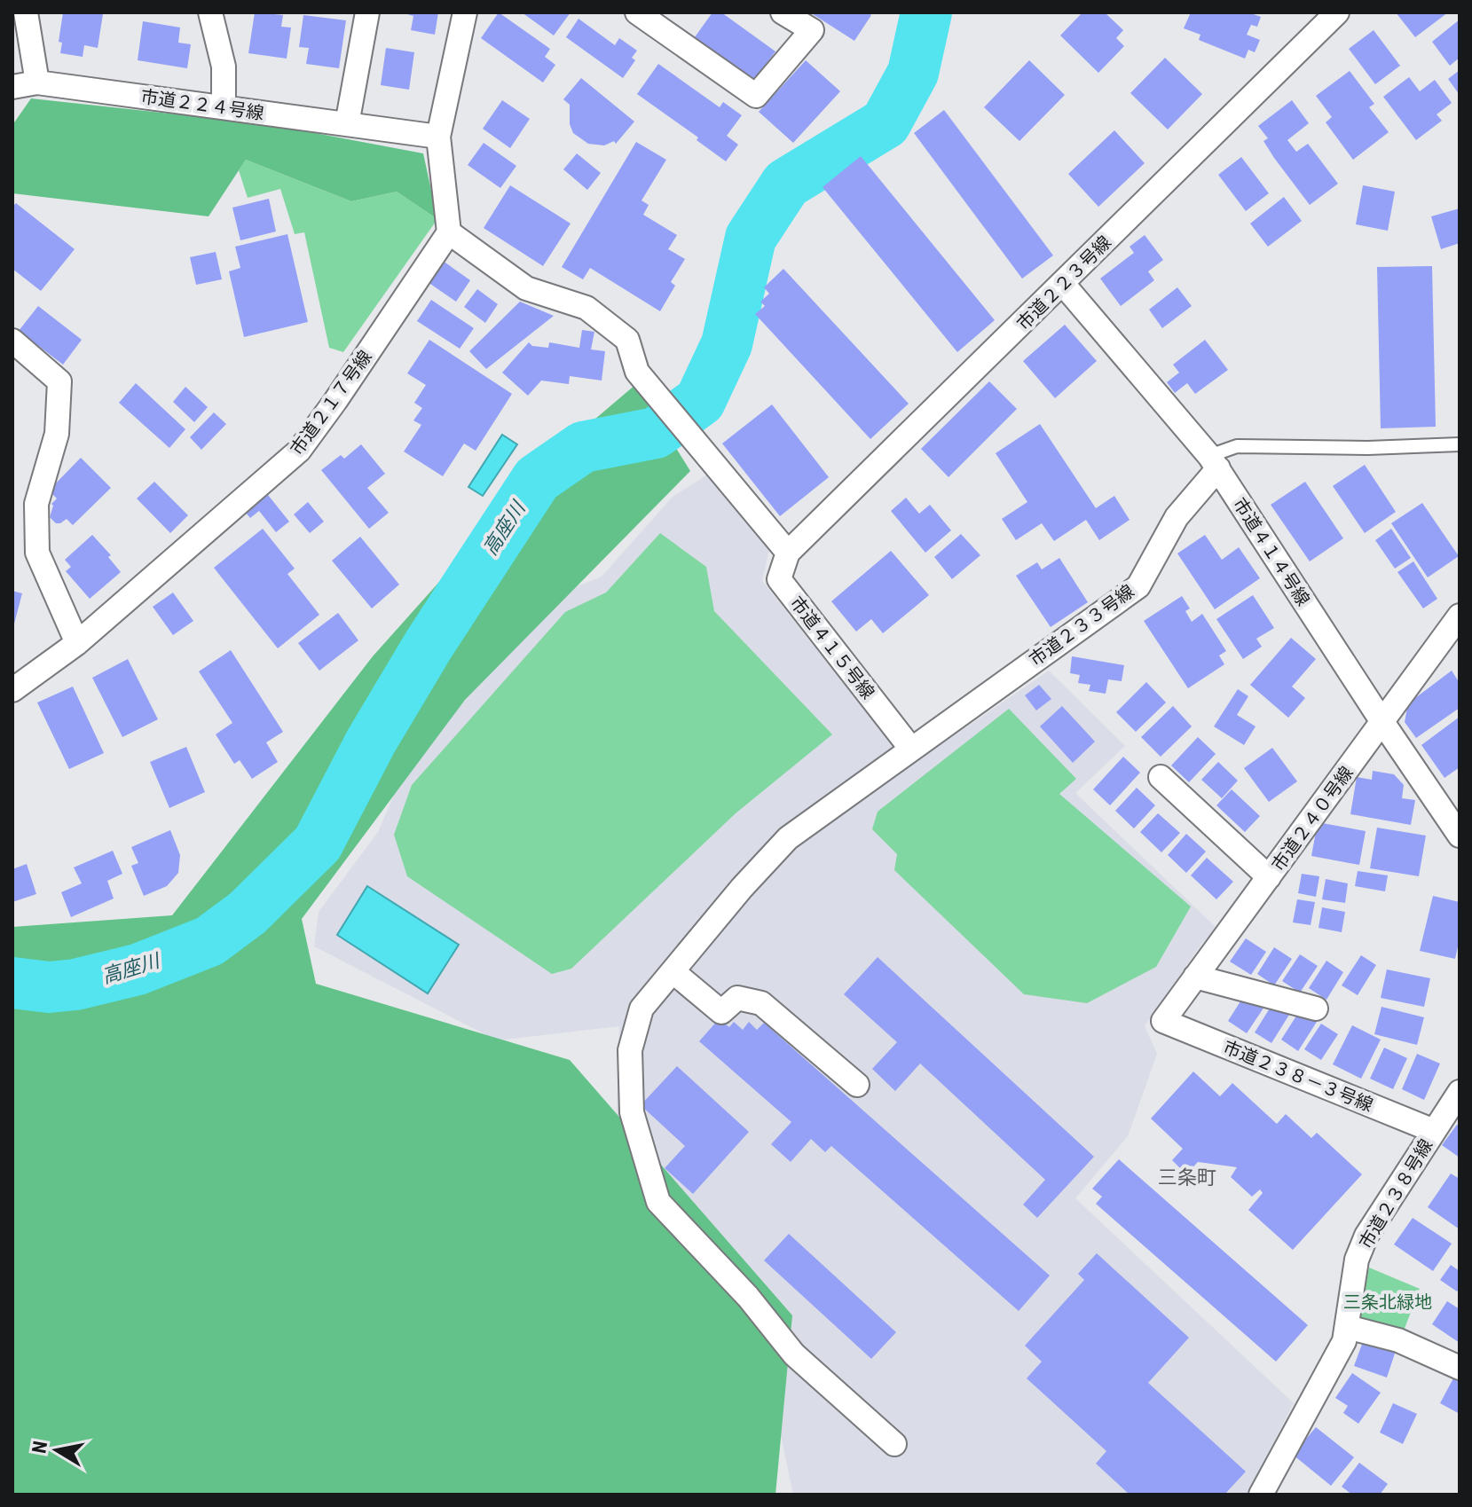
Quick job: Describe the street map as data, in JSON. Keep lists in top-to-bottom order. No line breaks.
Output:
{"streets":{"street":["市道２２４号線","市道２２３号線","市道２１７号線","市道４１４号線","市道２３３号線","市道４１５号線","市道２４０号線","市道２３８－３号線","市道２３８号線"]},"crossings":[["市道２２３号線","市道４１４号線"],["市道２２３号線","市道４１５号線"],["市道４１４号線","市道２３３号線"],["市道４１４号線","市道２４０号線"],["市道２３３号線","市道４１５号線"],["市道２４０号線","市道２３８－３号線"],["市道２３８－３号線","市道２３８号線"]],"districts":["三条町"],"water":["高座川"],"parks":["三条北緑地"],"north":"left"}
